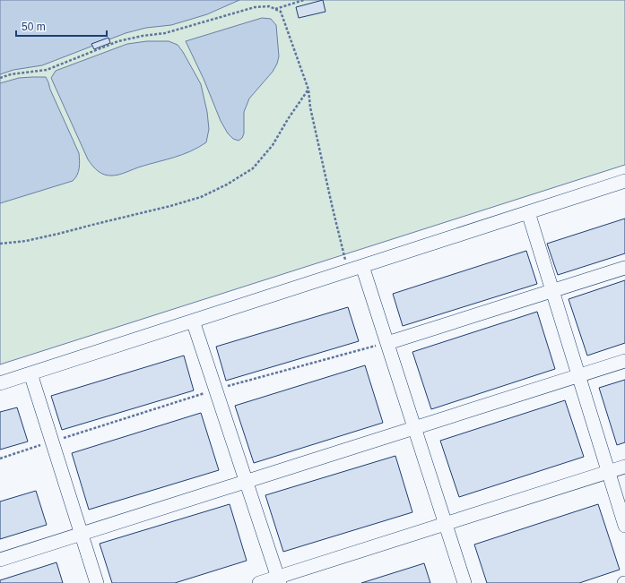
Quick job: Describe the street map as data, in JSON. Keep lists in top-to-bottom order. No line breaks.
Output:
{"scale_bar":"50 m"}
